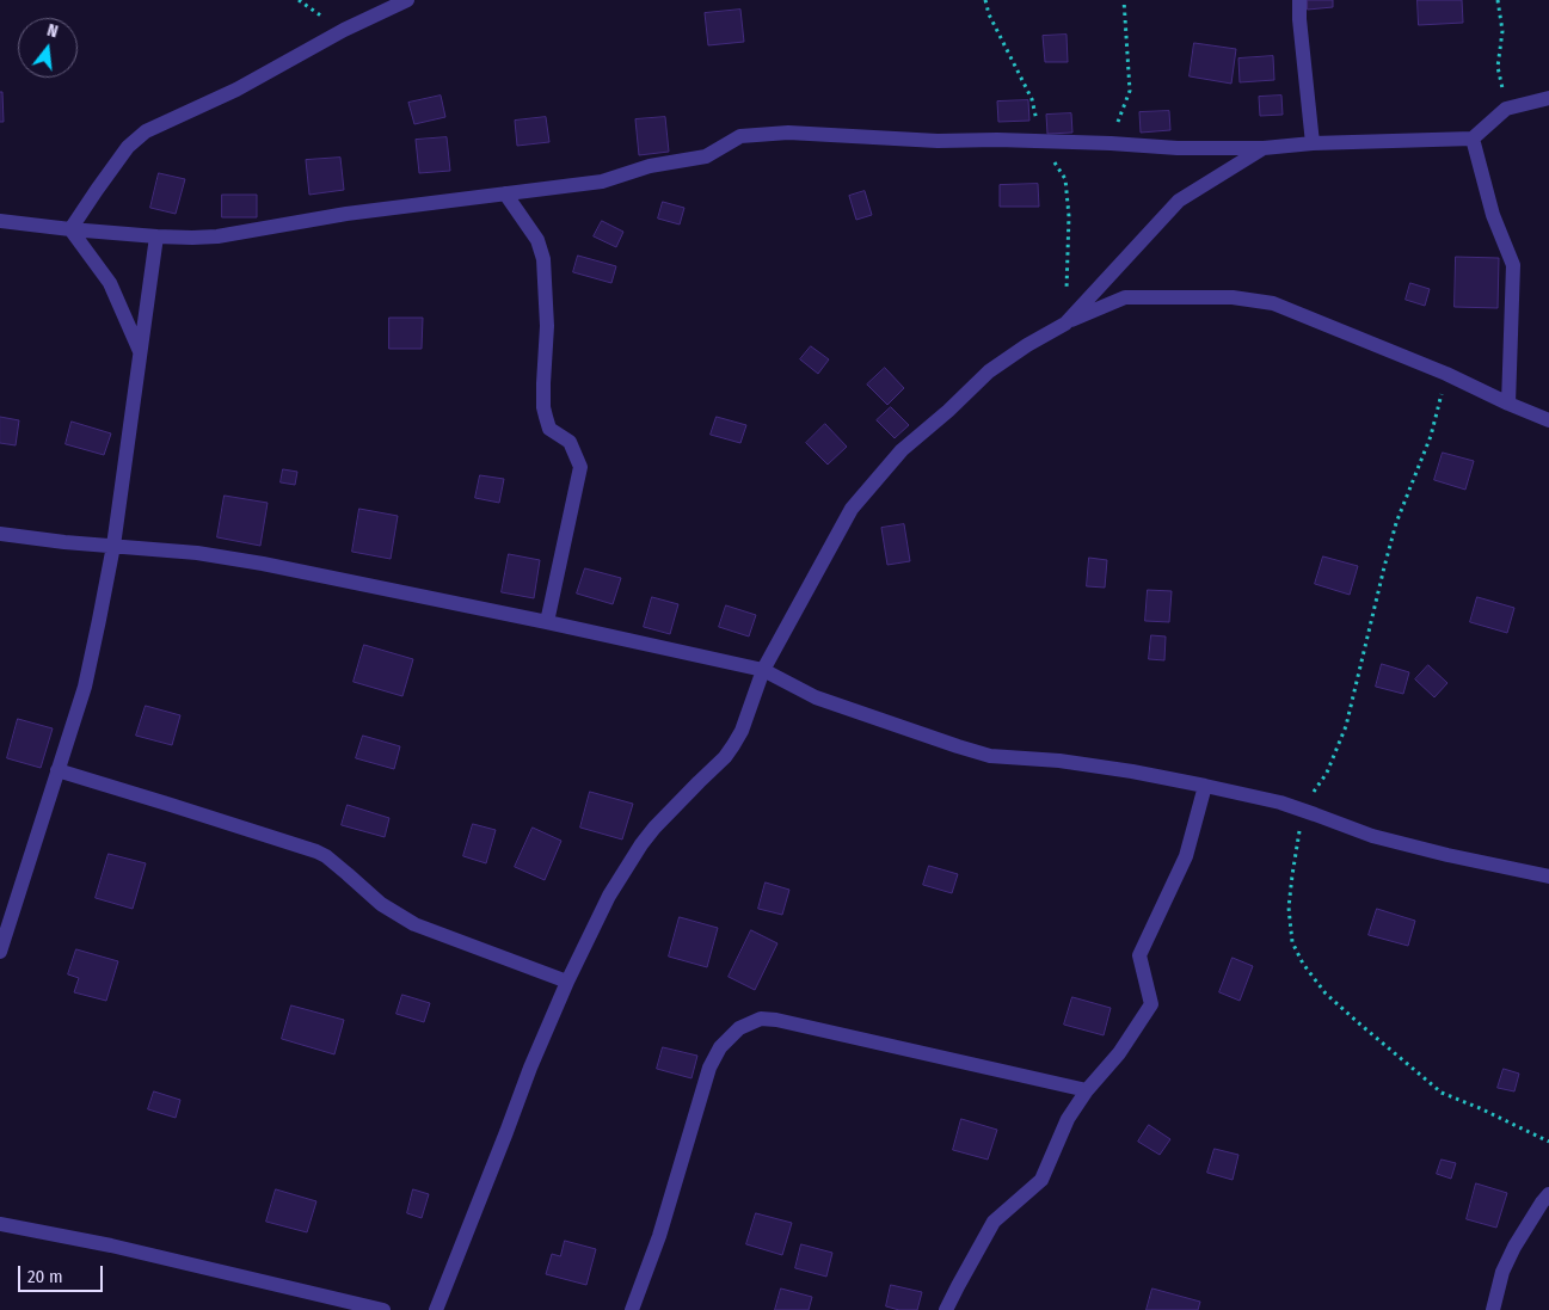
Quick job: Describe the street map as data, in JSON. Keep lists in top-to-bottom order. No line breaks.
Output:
{"scale_bar":"20 m","north":"top"}
